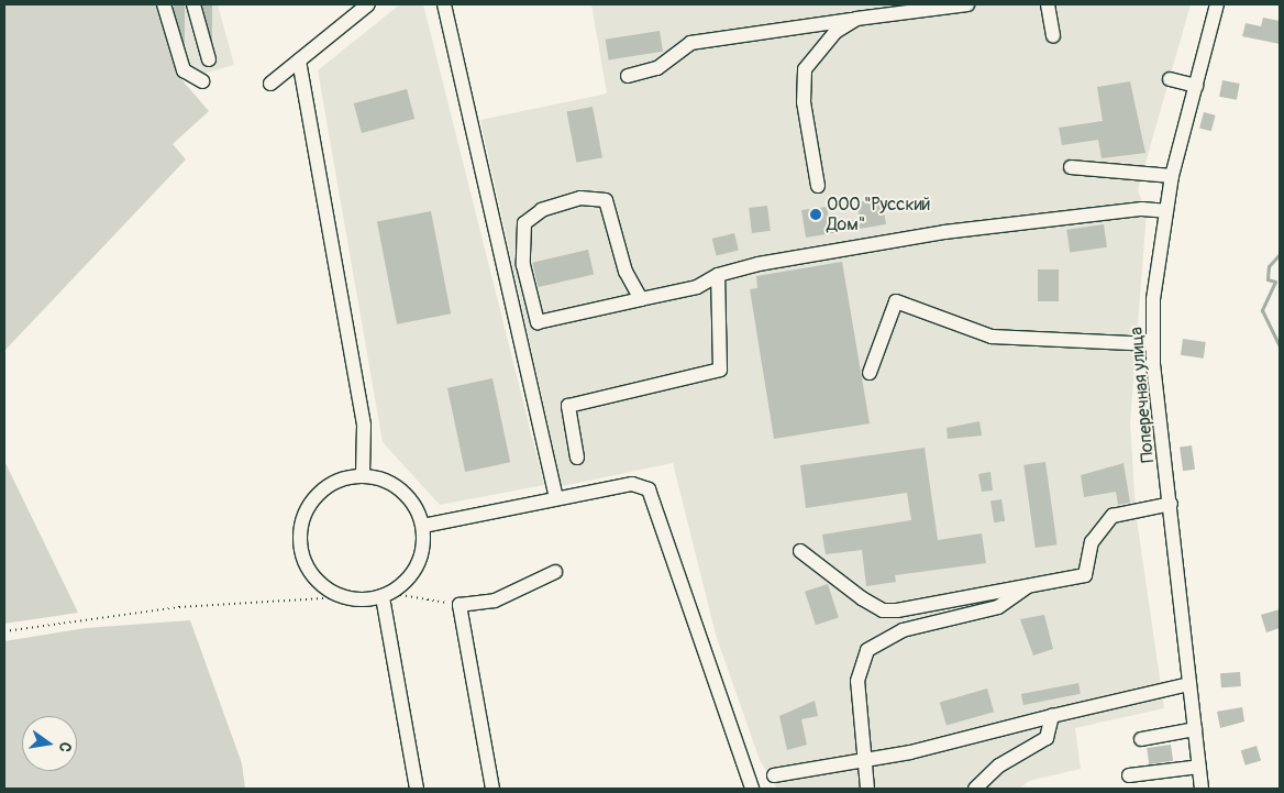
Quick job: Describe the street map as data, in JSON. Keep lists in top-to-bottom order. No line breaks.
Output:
{"streets":{"street":["Поперечная улица"]},"places":["ООО \"Русский Дом\""],"north":"right"}
